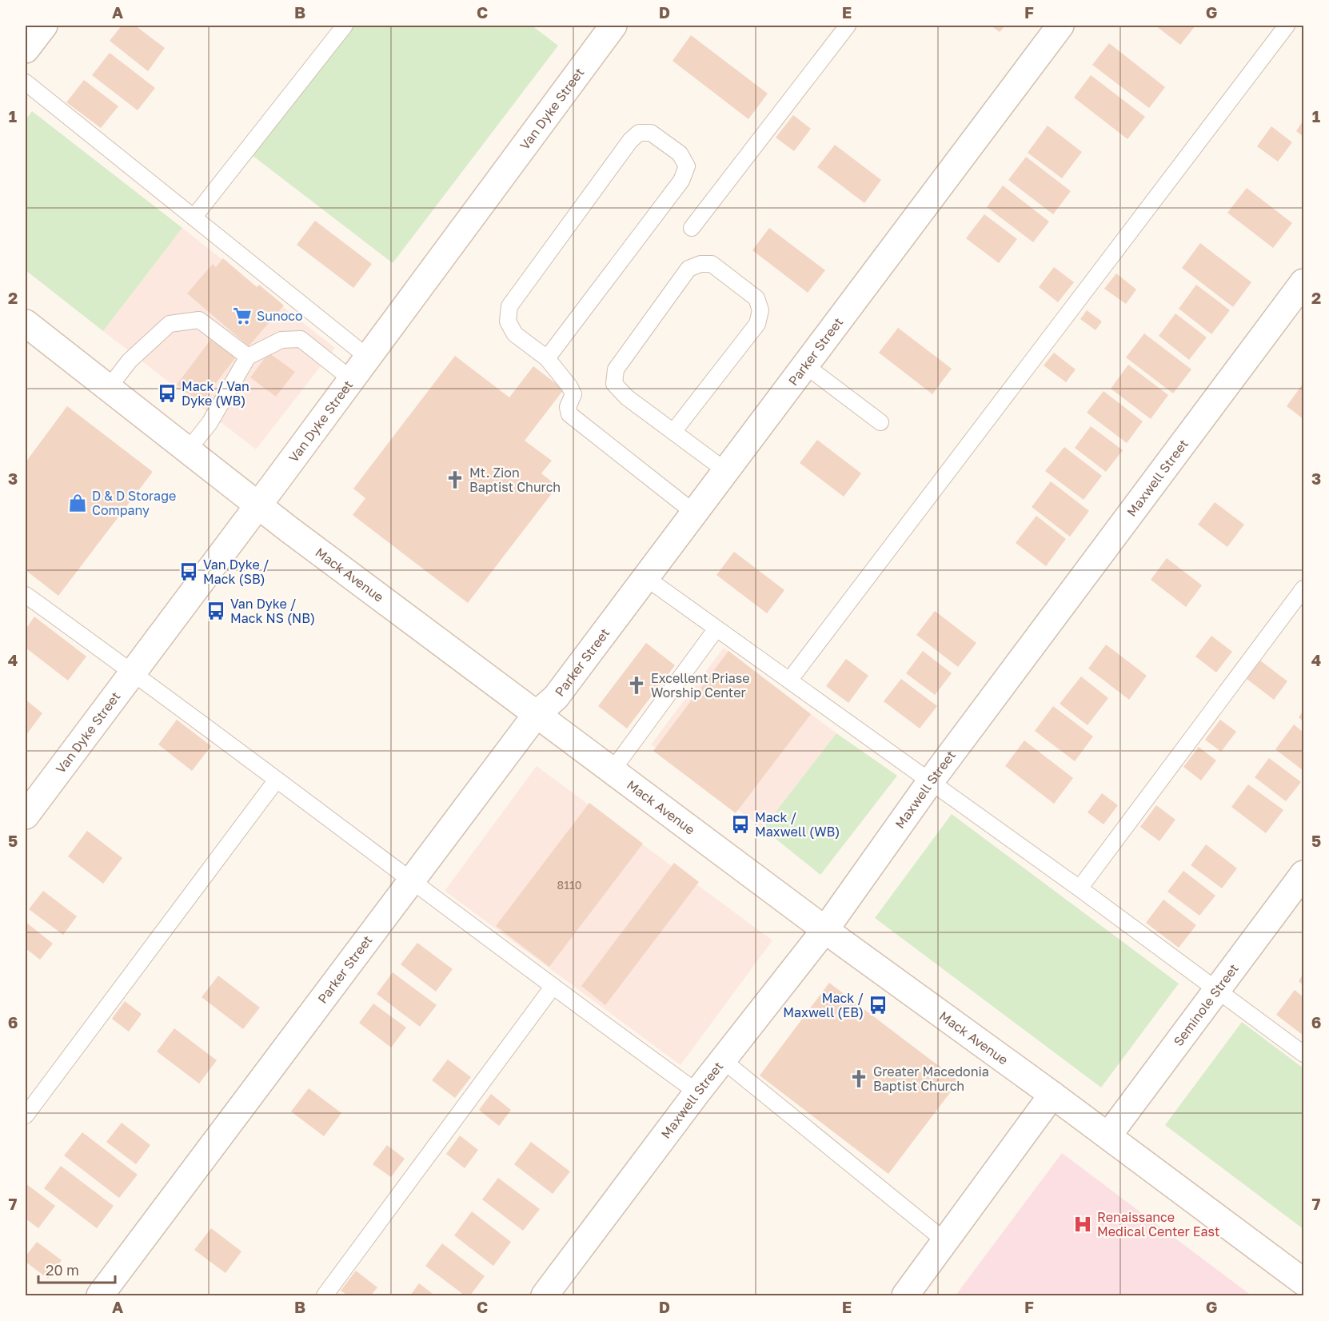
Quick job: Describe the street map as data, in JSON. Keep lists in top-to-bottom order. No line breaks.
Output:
{"streets":{"street":["Van Dyke Street","Parker Street","Maxwell Street","Mack Avenue","Seminole Street"]},"crossings":[["Van Dyke Street","Mack Avenue"],["Parker Street","Mack Avenue"],["Maxwell Street","Mack Avenue"],["Mack Avenue","Seminole Street"]],"places":{"supermarket":["Sunoco"],"bus stop":["Mack / Van Dyke (WB)","Van Dyke / Mack (SB)","Van Dyke / Mack NS (NB)","Mack / Maxwell (WB)","Mack / Maxwell (EB)"],"church":["Mt. Zion Baptist Church","Excellent Priase Worship Center","Greater Macedonia Baptist Church"],"shop":["D & D Storage Company"],"hospital":["Renaissance Medical Center East"]},"house_numbers":["8110"],"scale_bar":"20 m","grid":{"columns":["A","B","C","D","E","F","G"],"rows":["1","2","3","4","5","6","7"]}}
